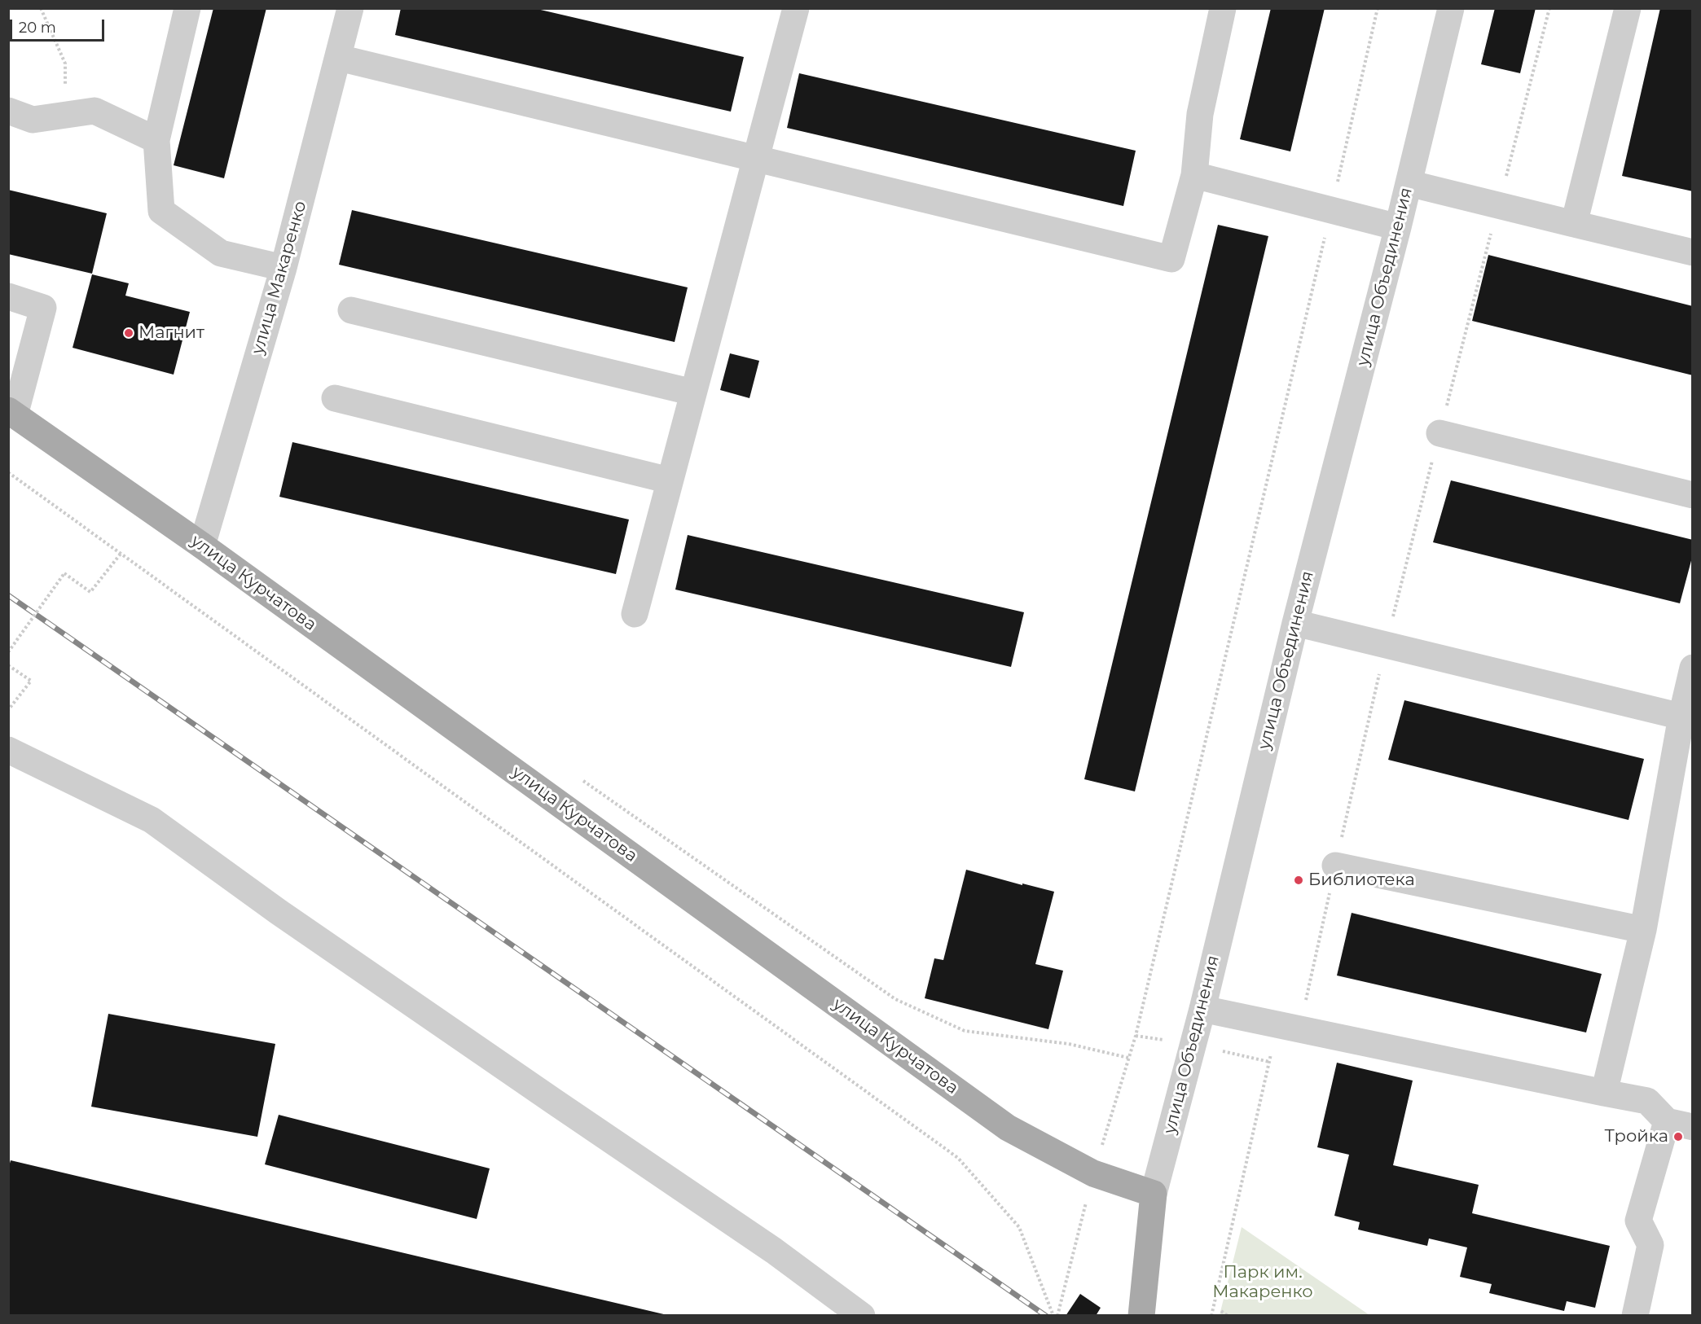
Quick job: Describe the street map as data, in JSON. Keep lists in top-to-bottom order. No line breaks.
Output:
{"streets":{"main road":["улица Объединения","улица Курчатова"],"street":["улица Макаренко"]},"crossings":[["улица Объединения","улица Курчатова"],["улица Макаренко","улица Курчатова"]],"parks":["Парк им. Макаренко"],"places":["Магнит","Библиотека","Тройка"],"scale_bar":"20 m"}
